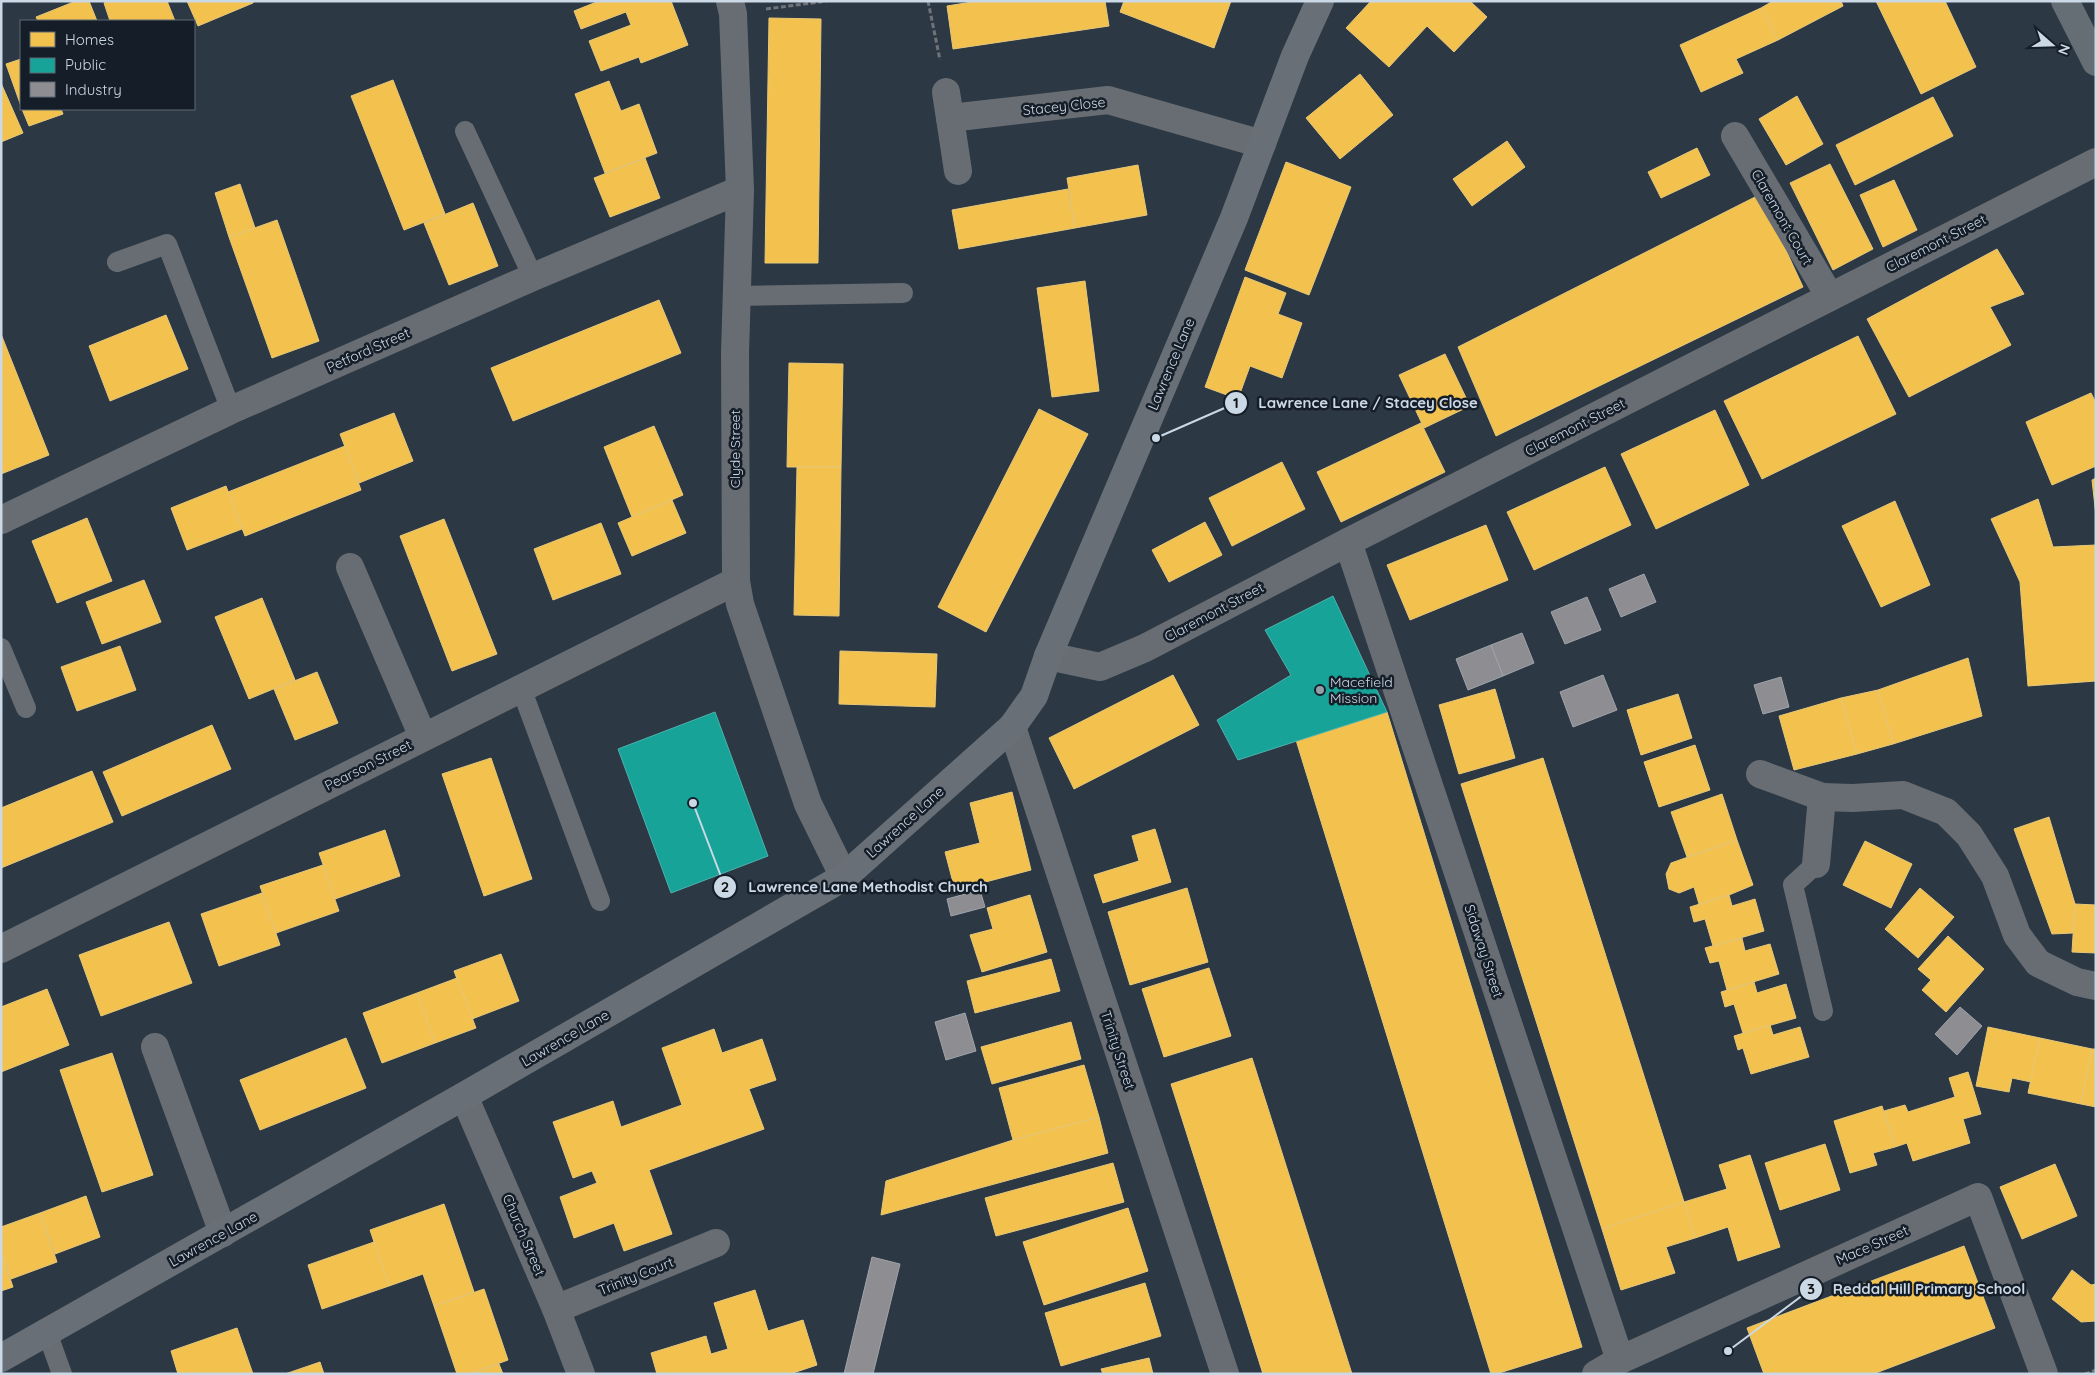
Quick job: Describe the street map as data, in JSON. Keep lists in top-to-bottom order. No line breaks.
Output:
{"streets":{"street":["Stacey Close","Claremont Court","Claremont Street","Petford Street","Lawrence Lane","Clyde Street","Pearson Street","Sidaway Street","Trinity Street","Church Street","Mace Street","Trinity Court"]},"crossings":[["Stacey Close","Lawrence Lane"],["Claremont Court","Claremont Street"],["Claremont Street","Lawrence Lane"],["Claremont Street","Sidaway Street"],["Petford Street","Clyde Street"],["Lawrence Lane","Clyde Street"],["Lawrence Lane","Trinity Street"],["Lawrence Lane","Church Street"],["Clyde Street","Pearson Street"],["Sidaway Street","Mace Street"],["Church Street","Trinity Court"]],"places":["Lawrence Lane / Stacey Close","Macefield Mission","Lawrence Lane Methodist Church","Reddal Hill Primary School"],"legend":["Homes","Public","Industry"],"north":"right"}
